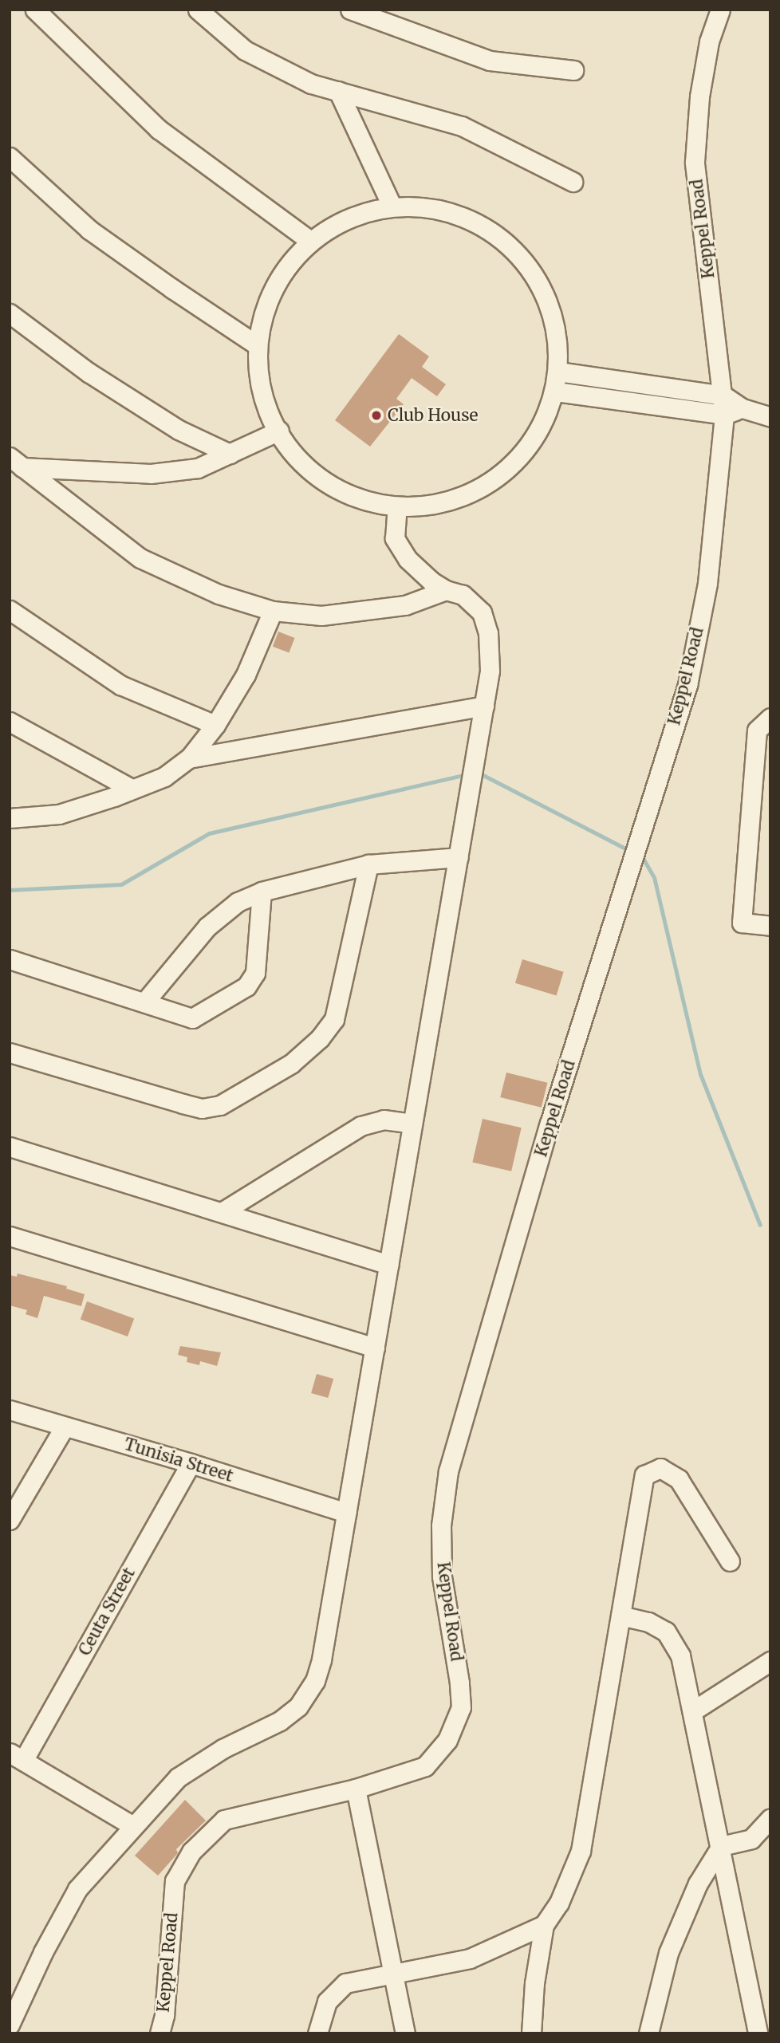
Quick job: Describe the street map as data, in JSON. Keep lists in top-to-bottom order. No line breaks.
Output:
{"streets":{"street":["Keppel Road","Tunisia Street","Ceuta Street"]},"crossings":[["Tunisia Street","Ceuta Street"]],"places":["Club House"]}
